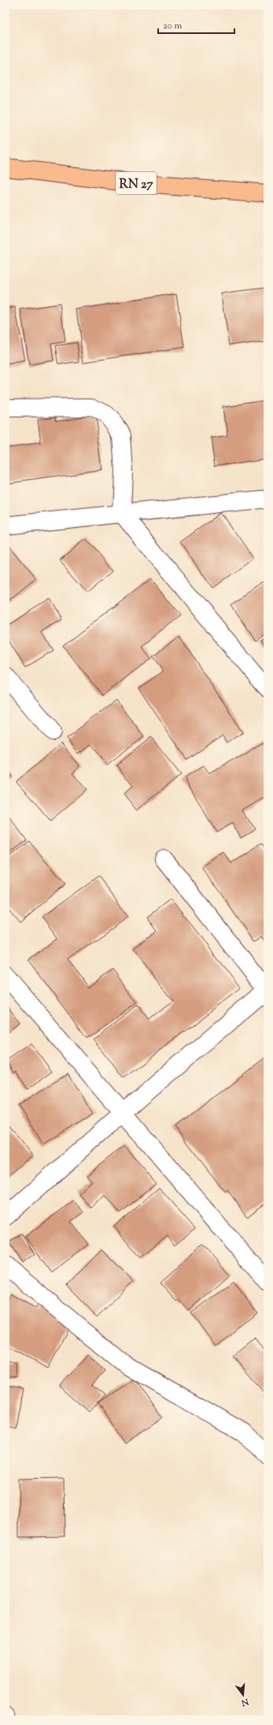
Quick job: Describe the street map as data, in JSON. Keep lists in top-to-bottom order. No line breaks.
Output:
{"streets":{"main road":["RN 27"]},"scale_bar":"20 m","north":"bottom"}
